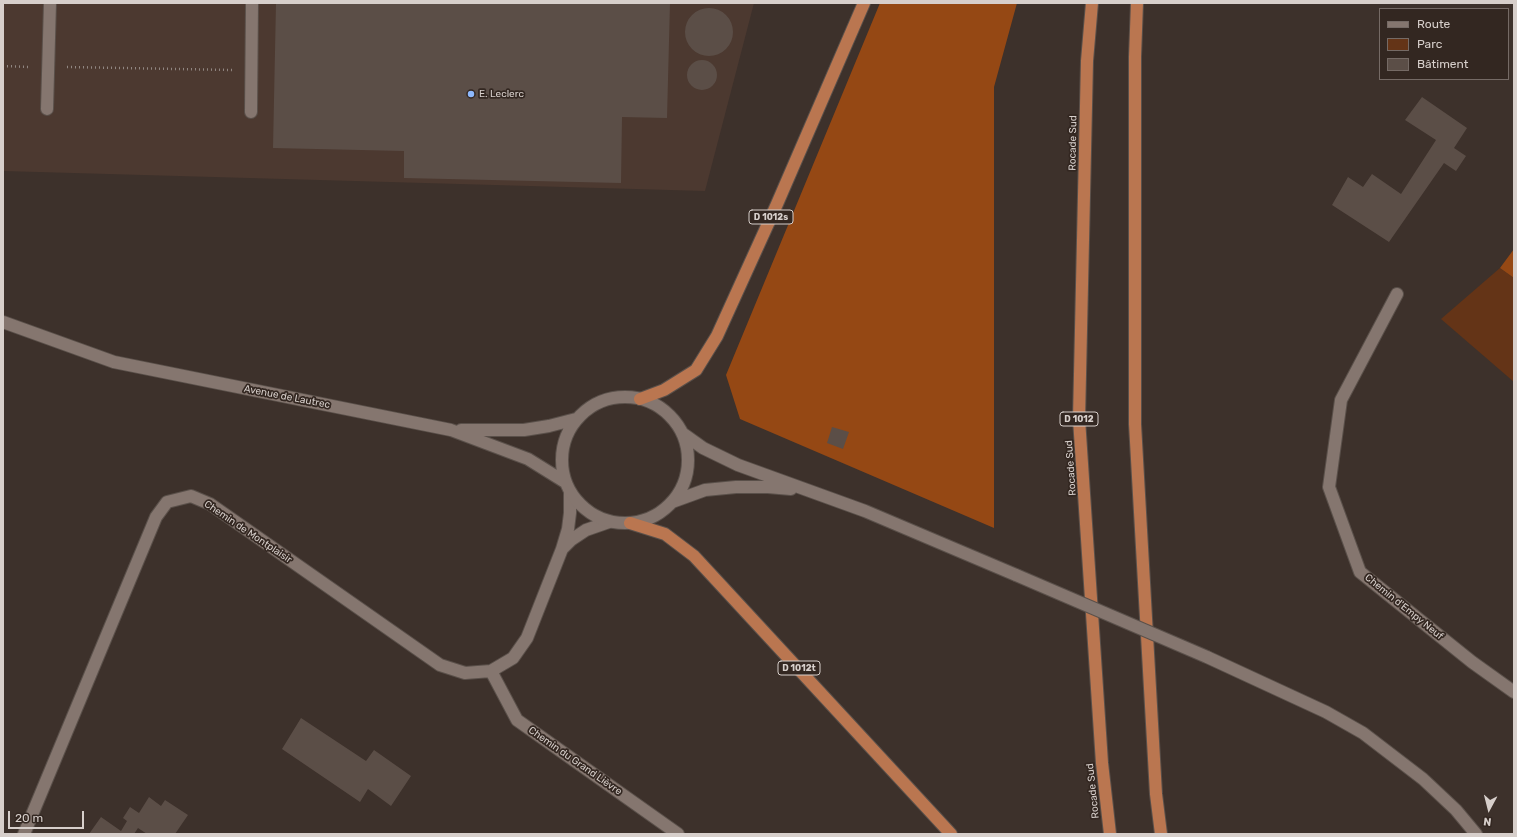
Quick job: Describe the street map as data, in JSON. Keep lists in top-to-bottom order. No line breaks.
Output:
{"streets":{"highway":["Rocade Sud","D 1012s","D 1012","D 1012t"],"main road":["Avenue de Lautrec","Chemin de Montplaisir","Chemin d'Empy Neuf","Chemin du Grand Lièvre"]},"crossings":[["D 1012s","Avenue de Lautrec"],["D 1012s","Chemin de Montplaisir"],["D 1012s","D 1012t"],["Avenue de Lautrec","Chemin de Montplaisir"],["Avenue de Lautrec","D 1012t"],["Chemin de Montplaisir","D 1012t"],["Chemin de Montplaisir","Chemin du Grand Lièvre"]],"places":["E. Leclerc"],"legend":["Route","Parc","Bâtiment"],"scale_bar":"20 m","north":"bottom"}
